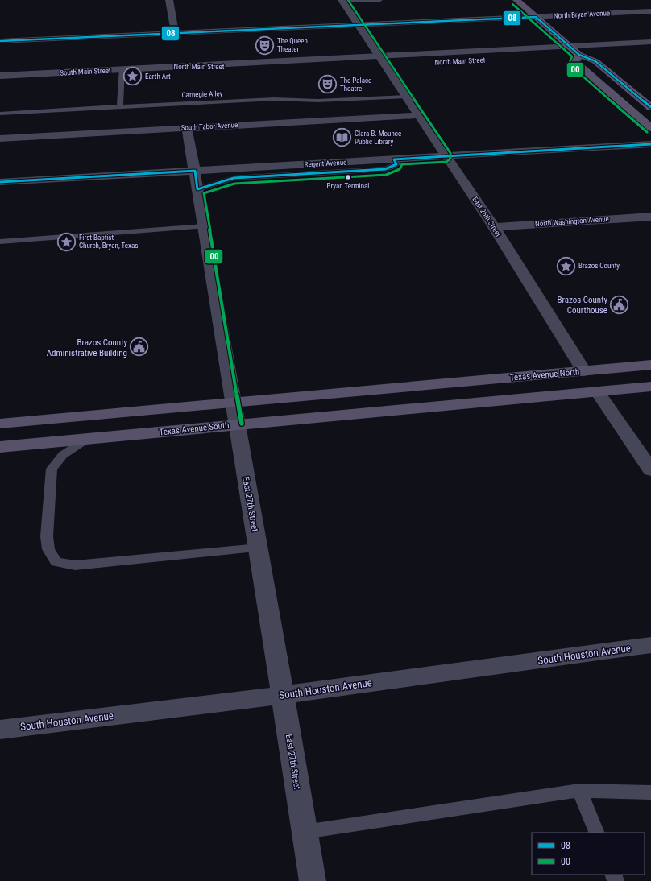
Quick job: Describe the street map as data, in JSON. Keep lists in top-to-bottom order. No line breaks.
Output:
{"streets":{"main road":["Texas Avenue North","Texas Avenue South"],"street":["North Bryan Avenue","North Main Street","South Main Street","South Tabor Avenue","Regent Avenue","East 26th Street","North Washington Avenue","East 27th Street","South Houston Avenue"],"lane":["Carnegie Alley"]},"crossings":[["North Bryan Avenue","East 26th Street"],["North Main Street","South Main Street"],["North Main Street","East 26th Street"],["Carnegie Alley","East 26th Street"],["South Tabor Avenue","East 26th Street"],["South Tabor Avenue","East 27th Street"],["Regent Avenue","East 26th Street"],["Regent Avenue","East 27th Street"],["East 26th Street","North Washington Avenue"],["East 26th Street","Texas Avenue North"],["Texas Avenue North","East 27th Street"],["Texas Avenue South","East 27th Street"],["East 27th Street","South Houston Avenue"]],"places":{"theatre":["The Queen Theater","The Palace Theatre"],"place":["Earth Art","First Baptist Church, Bryan, Texas","Brazos County"],"library":["Clara B. Mounce Public Library"],"other":["Bryan Terminal"],"public building":["Brazos County Courthouse","Brazos County Administrative Building"]},"lines":["transit line 00","transit line 08"],"legend":["08","00"]}
